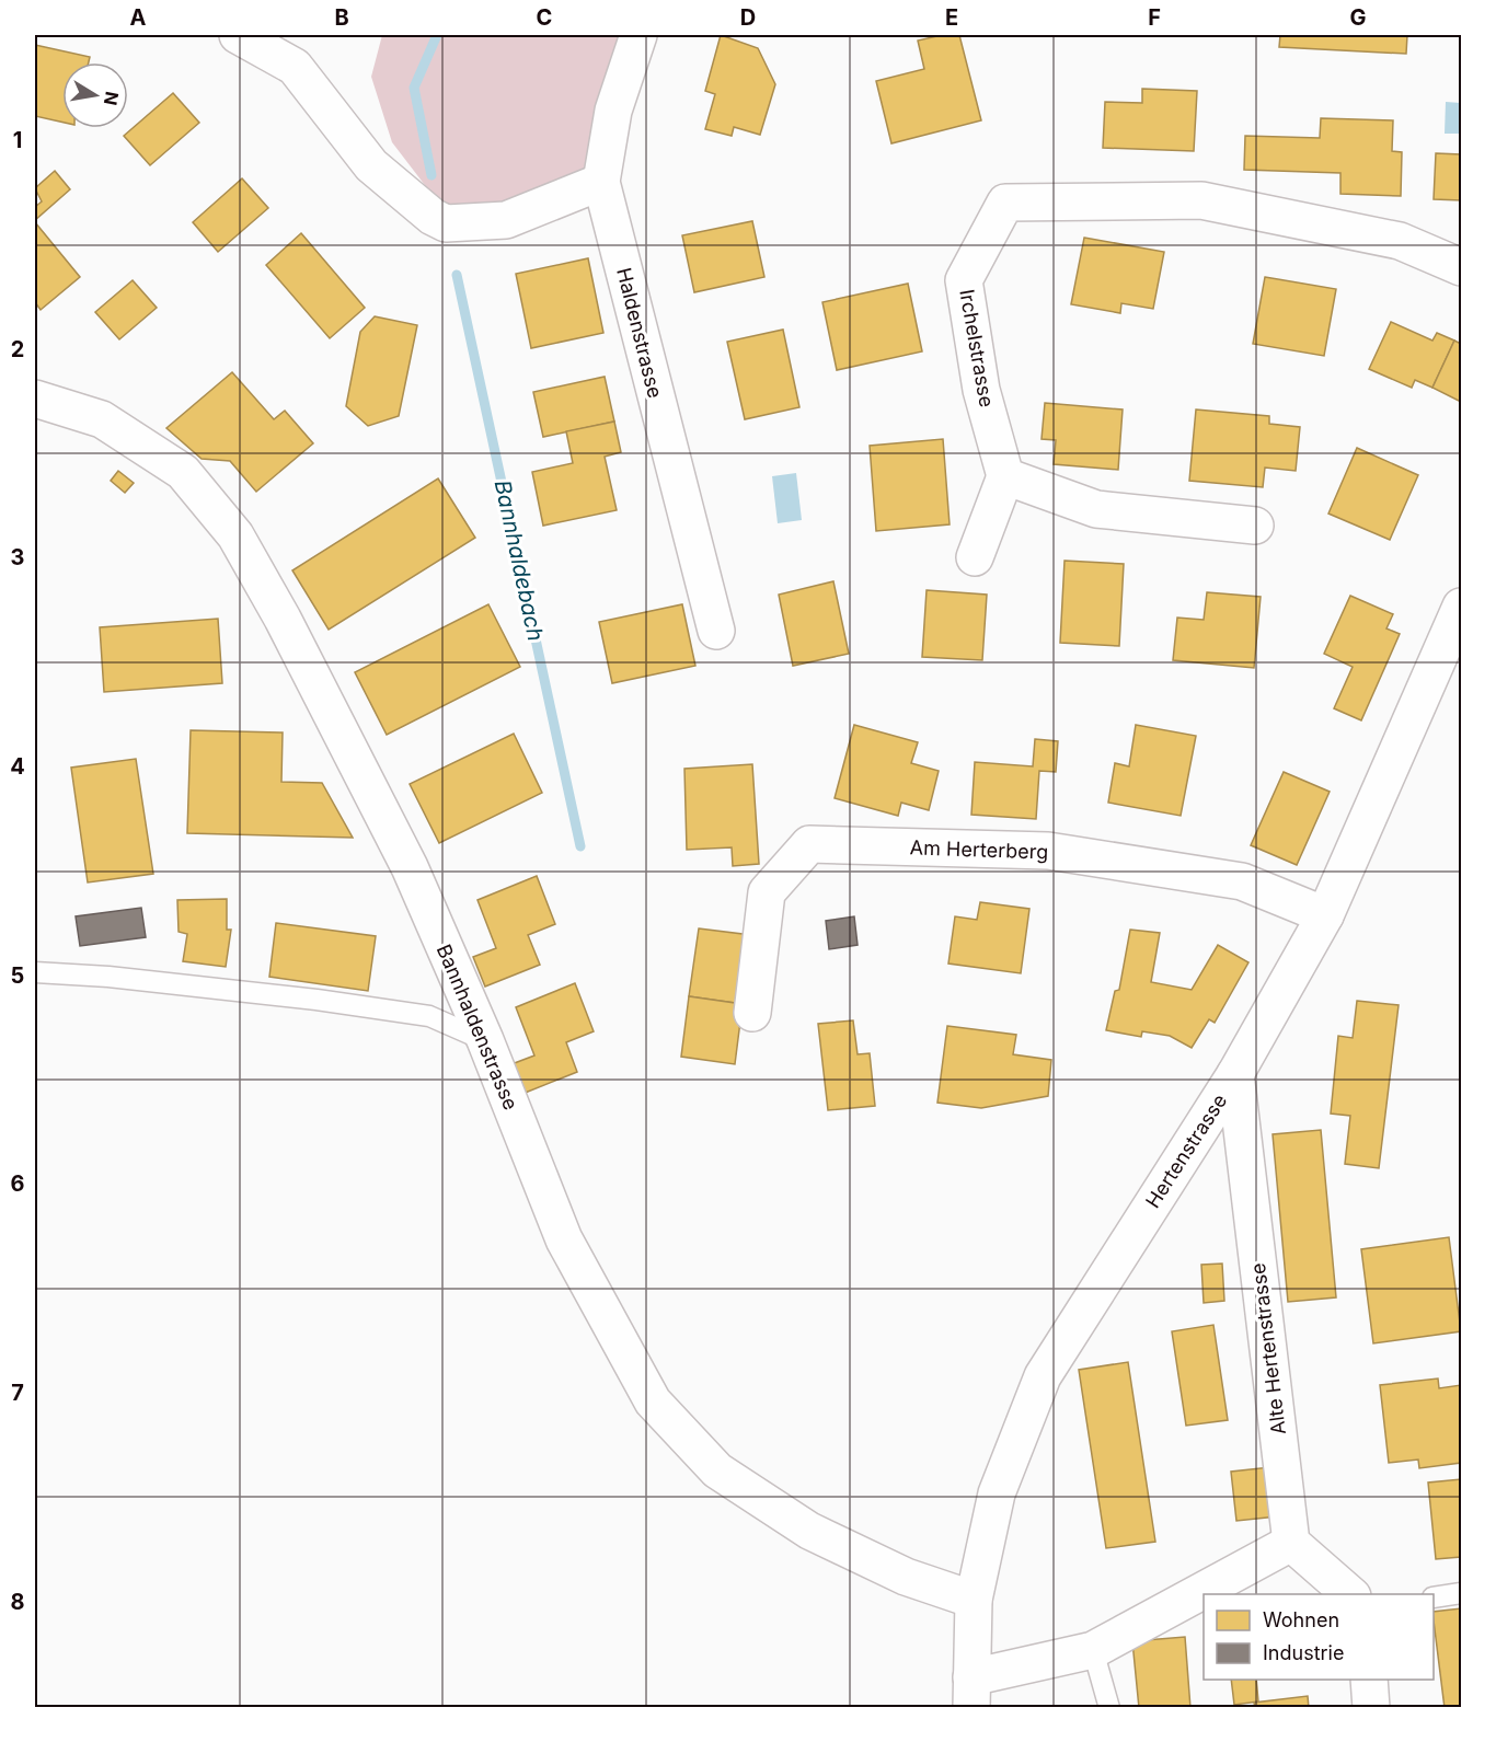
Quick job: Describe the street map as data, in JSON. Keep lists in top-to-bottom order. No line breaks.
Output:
{"streets":{"street":["Haldenstrasse","Irchelstrasse","Am Herterberg","Bannhaldenstrasse","Hertenstrasse","Alte Hertenstrasse"]},"crossings":[["Am Herterberg","Hertenstrasse"],["Bannhaldenstrasse","Hertenstrasse"],["Hertenstrasse","Alte Hertenstrasse"]],"water":["Bannhaldebach"],"legend":["Wohnen","Industrie"],"north":"right","grid":{"columns":["A","B","C","D","E","F","G"],"rows":["1","2","3","4","5","6","7","8"]}}
